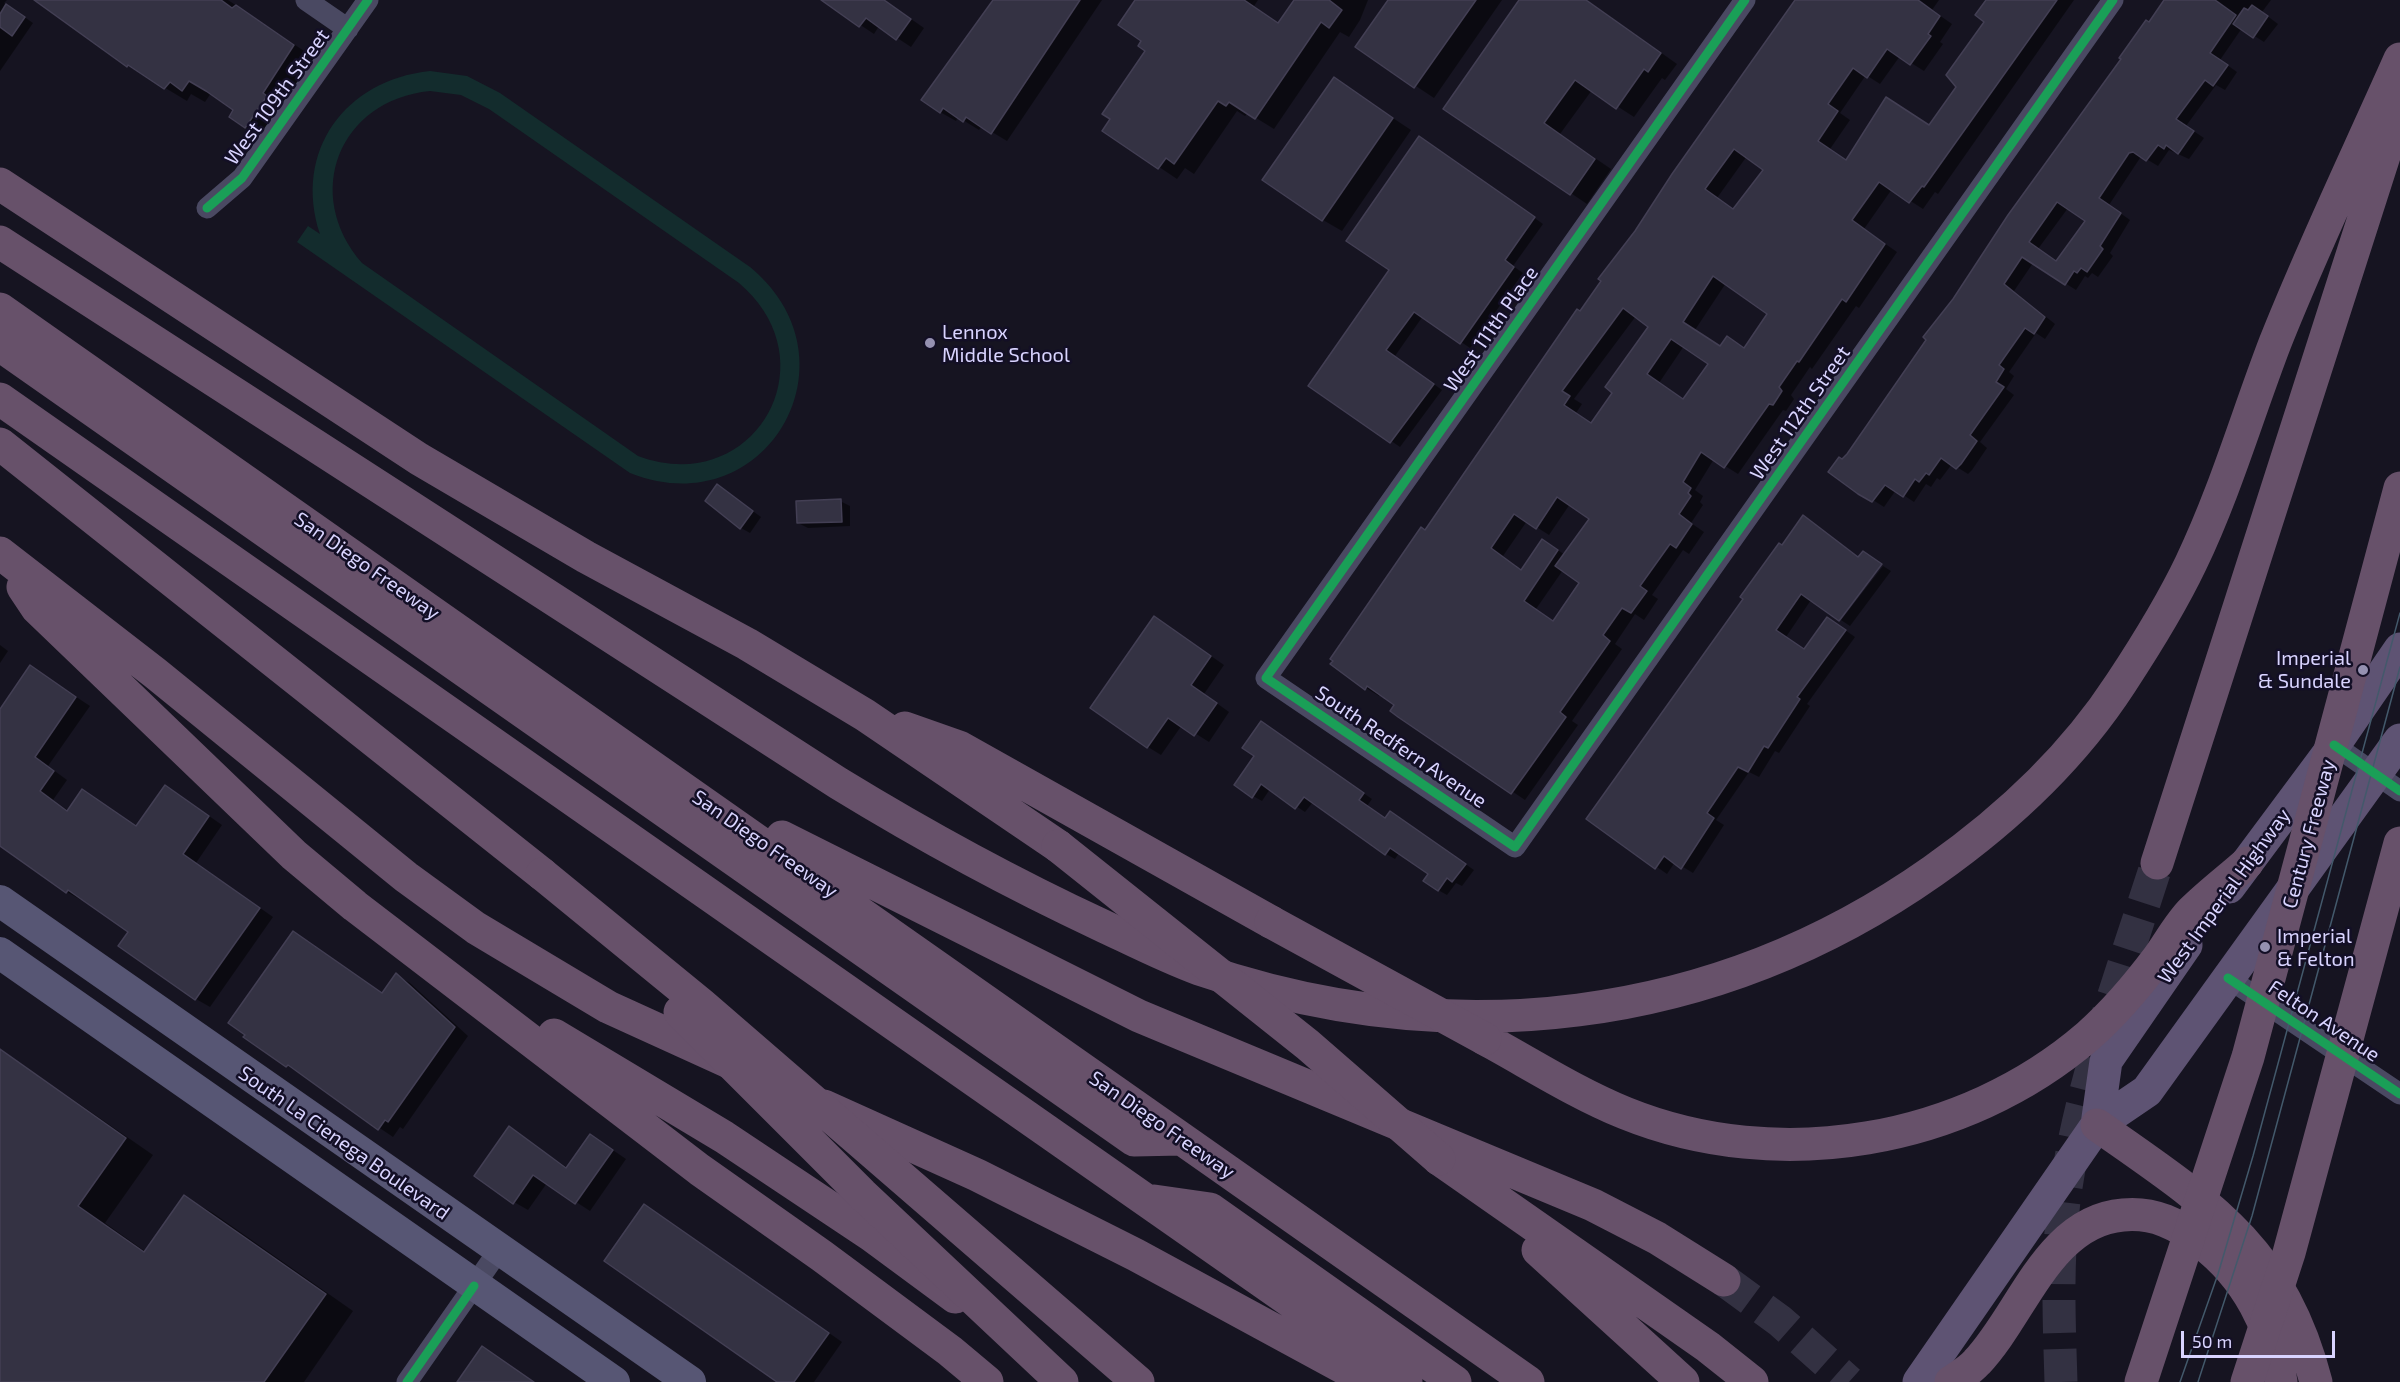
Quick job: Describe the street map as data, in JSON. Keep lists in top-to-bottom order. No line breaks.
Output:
{"streets":{"highway":["San Diego Freeway","Century Freeway"],"main road":["West Imperial Highway","South La Cienega Boulevard"],"street":["West 109th Street","West 111th Place","West 112th Street","South Redfern Avenue","Felton Avenue"]},"crossings":[["West 111th Place","South Redfern Avenue"],["West 112th Street","South Redfern Avenue"],["West Imperial Highway","Felton Avenue"]],"places":["Lennox Middle School","Imperial & Sundale","Imperial & Felton"],"scale_bar":"50 m"}
